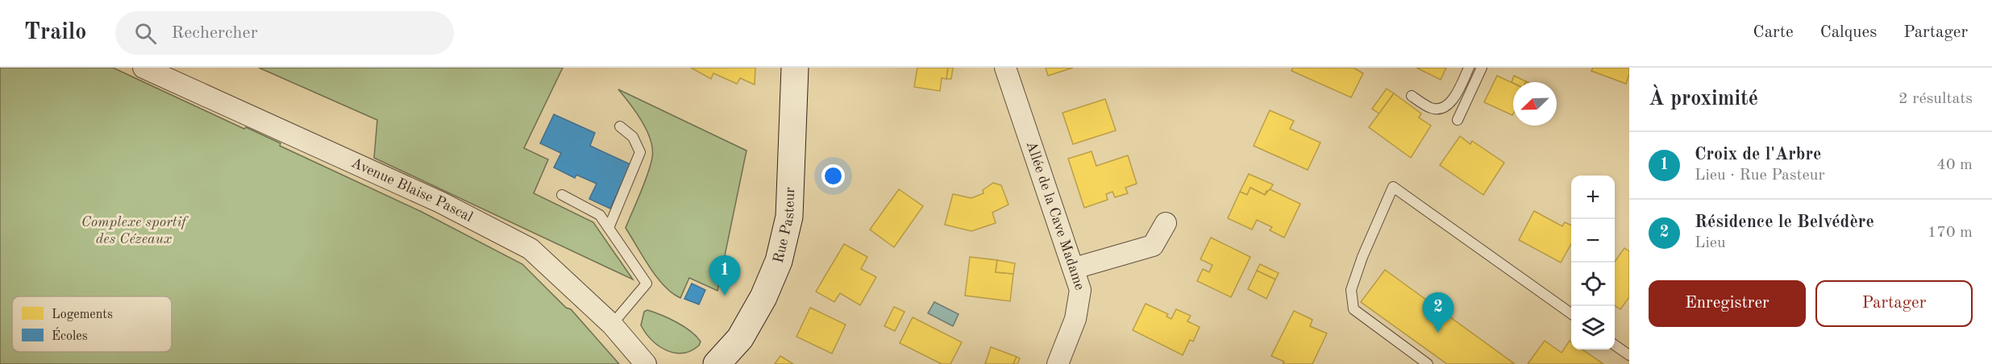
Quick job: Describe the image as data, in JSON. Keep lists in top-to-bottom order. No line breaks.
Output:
{"streets":{"main road":["Rue Pasteur"],"street":["Avenue Blaise Pascal","Allée de la Cave Madame"]},"parks":["Complexe sportif des Cézeaux"],"legend":["Logements","Écoles"],"north":"bottom left","page":{"header":"Trailo","search":"Rechercher","nav":["Carte","Calques","Partager"],"heading":["À proximité","2 résultats"],"list":[{"mark":"1","name":"Croix de l'Arbre","note":"Lieu · Rue Pasteur","value":"40 m"},{"mark":"2","name":"Résidence le Belvédère","note":"Lieu","value":"170 m"}],"map_buttons":["+","−"],"pins":["1","2"],"buttons":["Enregistrer","Partager"]}}
